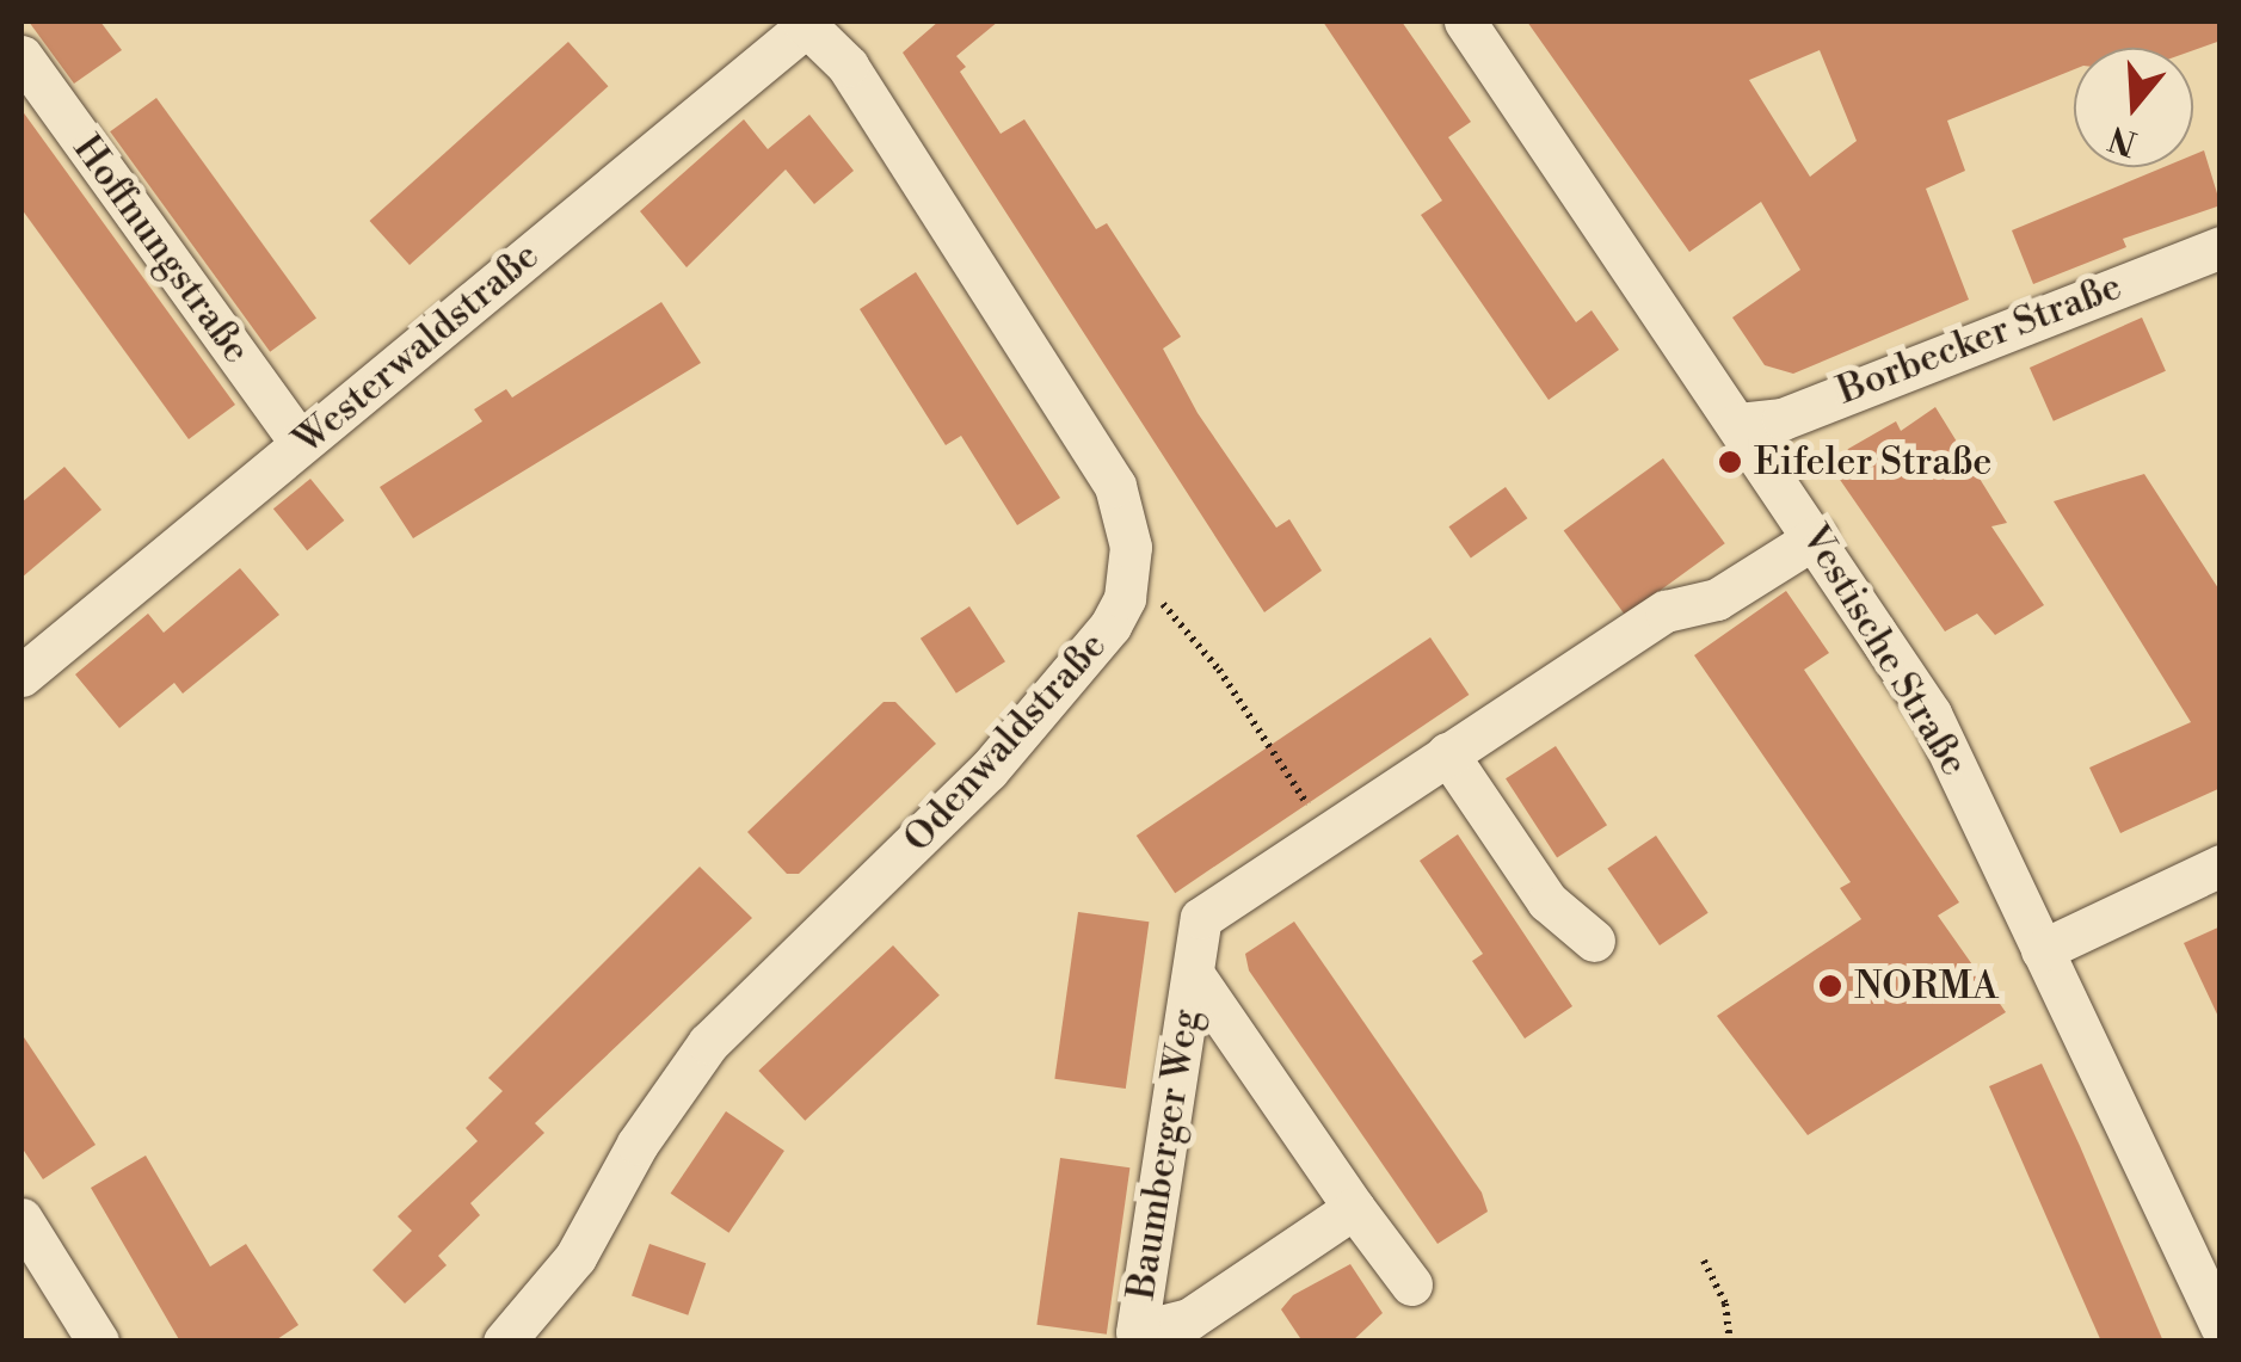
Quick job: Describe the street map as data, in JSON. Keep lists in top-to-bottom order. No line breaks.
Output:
{"streets":{"street":["Hoffnungstraße","Borbecker Straße","Westerwaldstraße","Vestische Straße","Odenwaldstraße","Baumberger Weg"]},"crossings":[["Hoffnungstraße","Westerwaldstraße"],["Borbecker Straße","Vestische Straße"],["Westerwaldstraße","Odenwaldstraße"],["Vestische Straße","Baumberger Weg"]],"places":["Eifeler Straße","NORMA"],"north":"bottom"}
